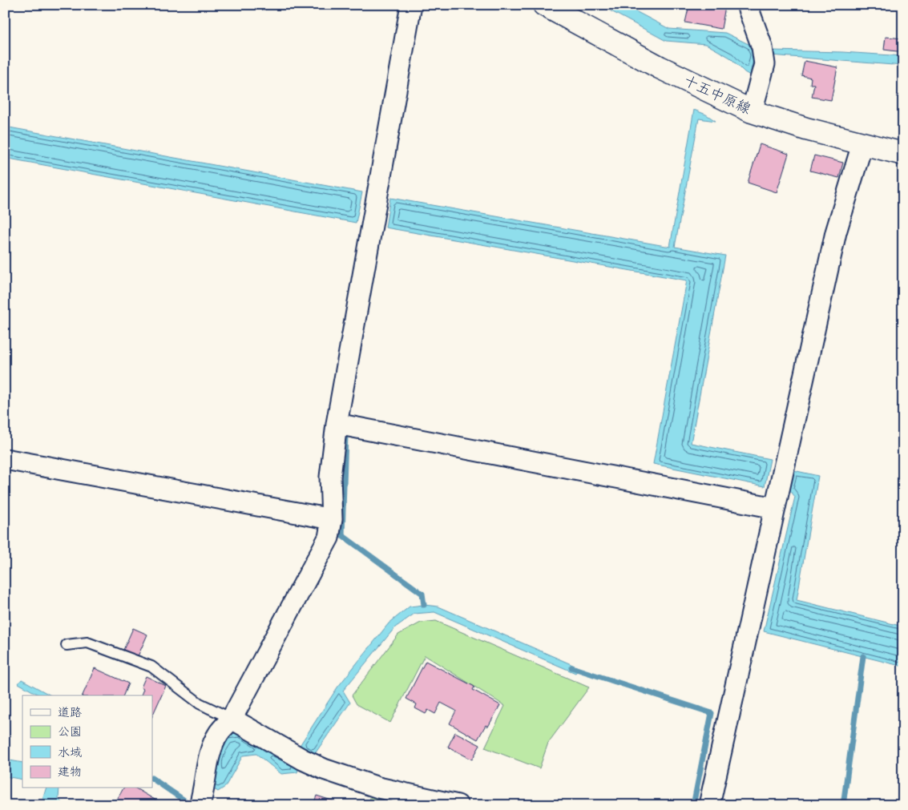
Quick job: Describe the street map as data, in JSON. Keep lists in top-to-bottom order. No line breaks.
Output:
{"streets":{"main road":["十五中原線"]},"legend":["道路","公園","水域","建物"]}
